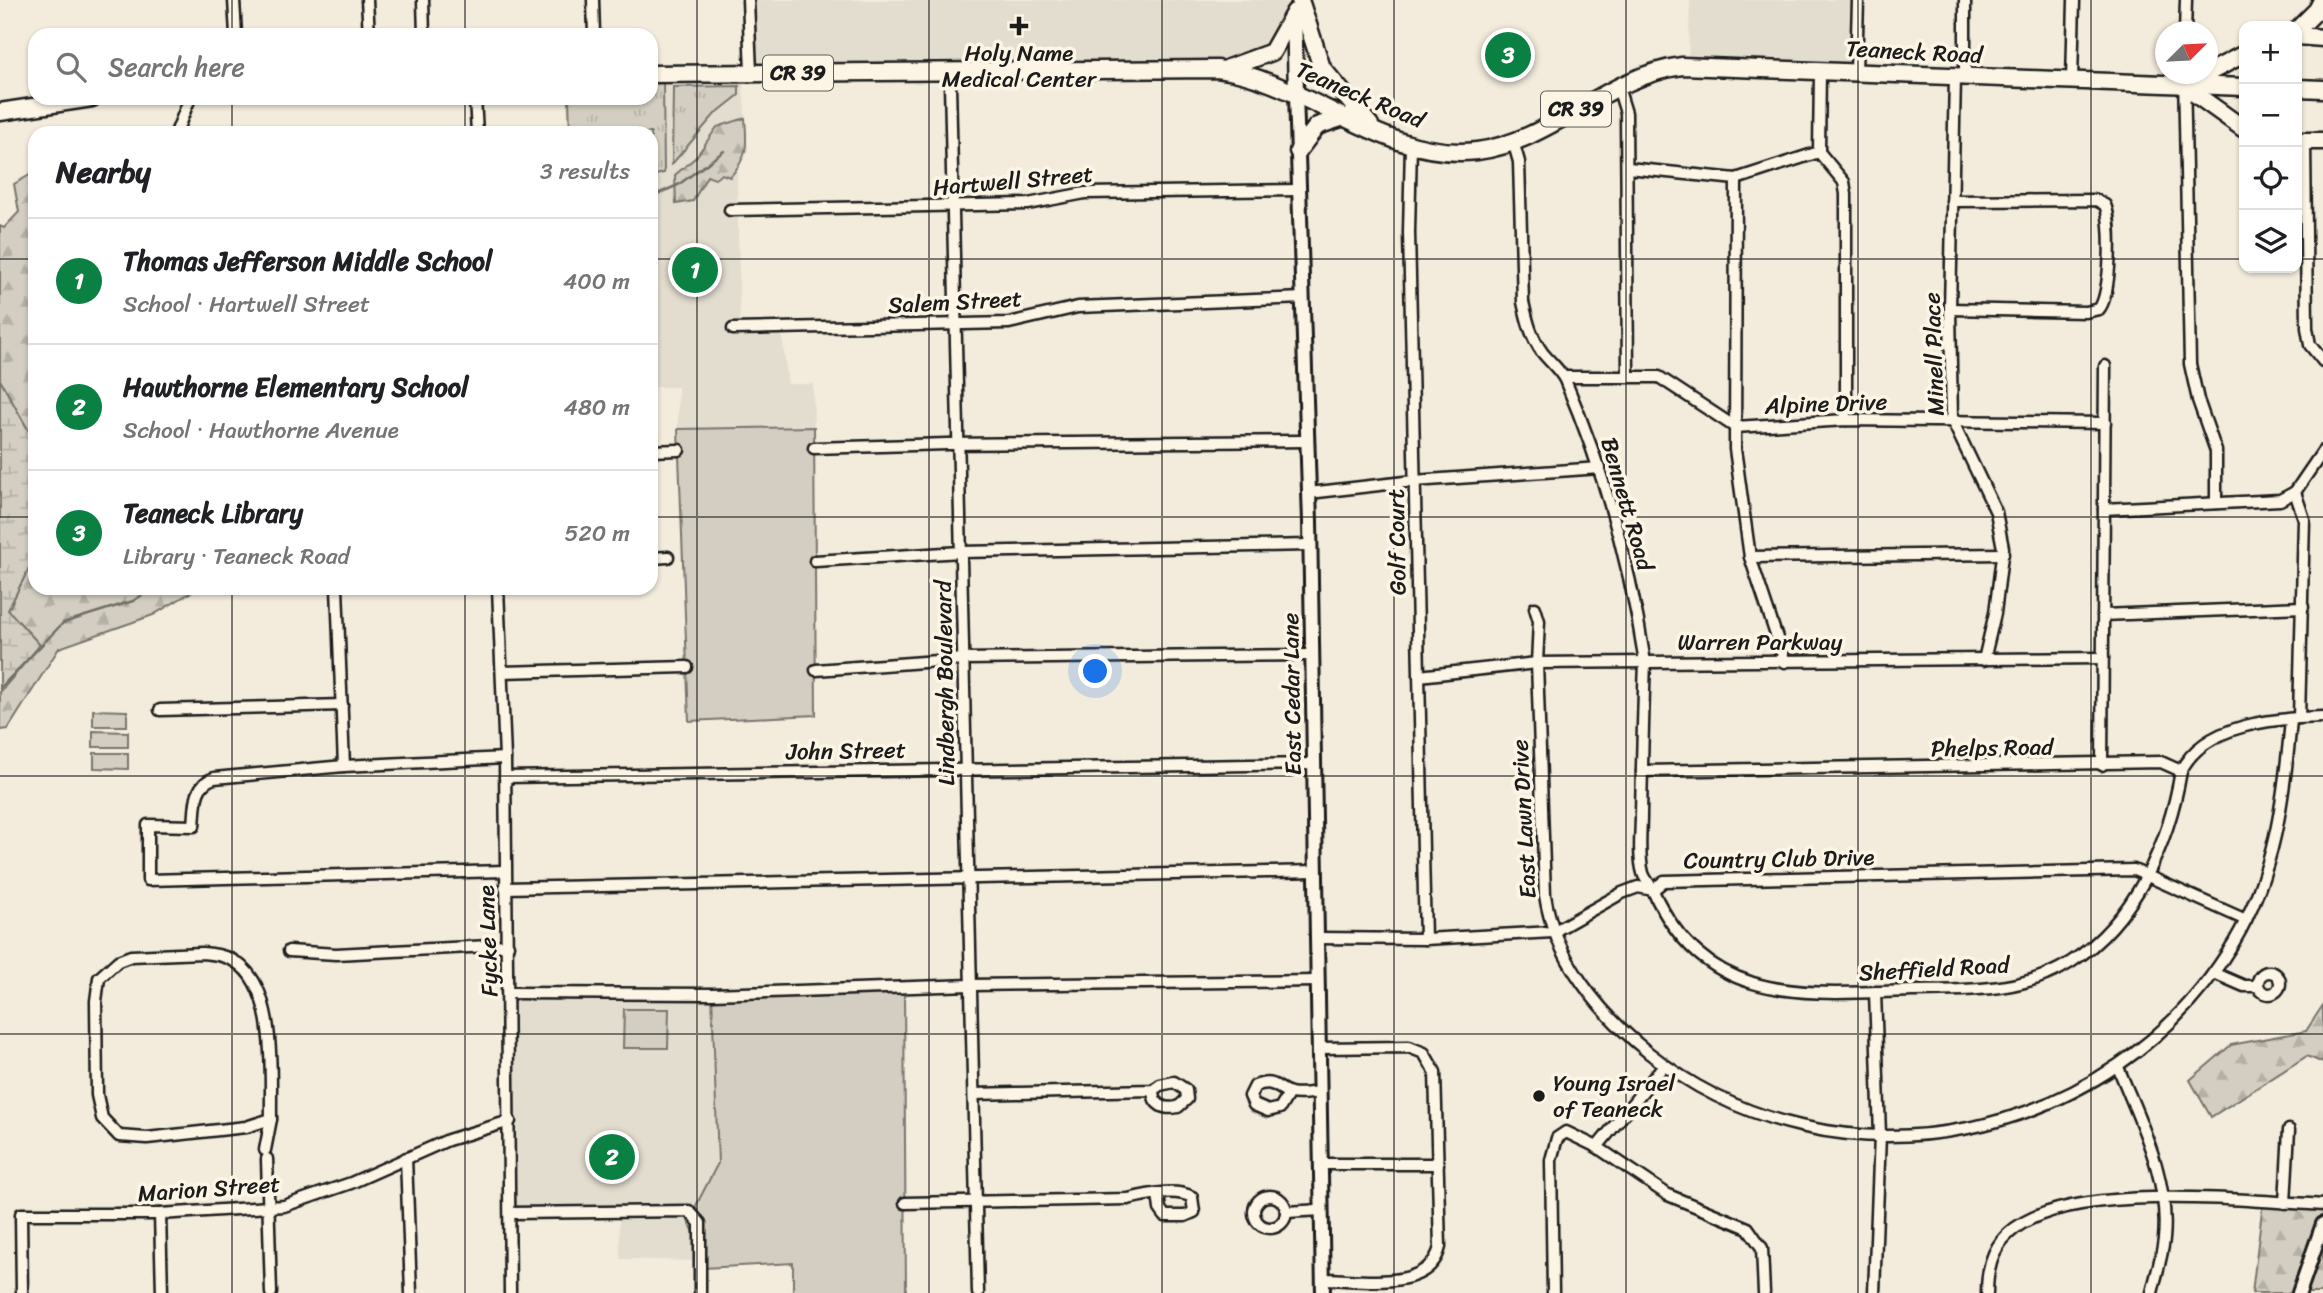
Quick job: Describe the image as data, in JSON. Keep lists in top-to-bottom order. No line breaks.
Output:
{"streets":{"main road":["Teaneck Road","CR 39"],"street":["Hartwell Street","Salem Street","Minell Place","Alpine Drive","Bennett Road","Golf Court","Warren Parkway","Lindbergh Boulevard","East Cedar Lane","Phelps Road","John Street","East Lawn Drive","Country Club Drive","Fycke Lane","Sheffield Road","Marion Street"]},"crossings":[["Teaneck Road","Minell Place"],["Teaneck Road","Bennett Road"],["Teaneck Road","Golf Court"],["Teaneck Road","Lindbergh Boulevard"],["Teaneck Road","East Cedar Lane"],["Hartwell Street","Lindbergh Boulevard"],["Hartwell Street","East Cedar Lane"],["Salem Street","Lindbergh Boulevard"],["Salem Street","East Cedar Lane"],["Minell Place","Alpine Drive"],["Minell Place","Warren Parkway"],["Alpine Drive","Bennett Road"],["Bennett Road","Warren Parkway"],["Bennett Road","Phelps Road"],["Bennett Road","Country Club Drive"],["Bennett Road","Sheffield Road"],["Golf Court","Warren Parkway"],["Golf Court","Country Club Drive"],["Warren Parkway","East Lawn Drive"],["Lindbergh Boulevard","John Street"],["East Cedar Lane","John Street"],["East Cedar Lane","Country Club Drive"],["Phelps Road","Sheffield Road"],["John Street","Fycke Lane"],["East Lawn Drive","Country Club Drive"],["Country Club Drive","Sheffield Road"],["Fycke Lane","Marion Street"]],"places":{"health":["Holy Name Medical Center"],"other":["Young Israel of Teaneck"]},"north":"top right","page":{"map_buttons":["+","−"],"pins":["3","1","2"],"search":"Search here","heading":["Nearby","3 results"],"list":[{"mark":"1","name":"Thomas Jefferson Middle School","note":"School · Hartwell Street","value":"400 m"},{"mark":"2","name":"Hawthorne Elementary School","note":"School · Hawthorne Avenue","value":"480 m"},{"mark":"3","name":"Teaneck Library","note":"Library · Teaneck Road","value":"520 m"}]}}
